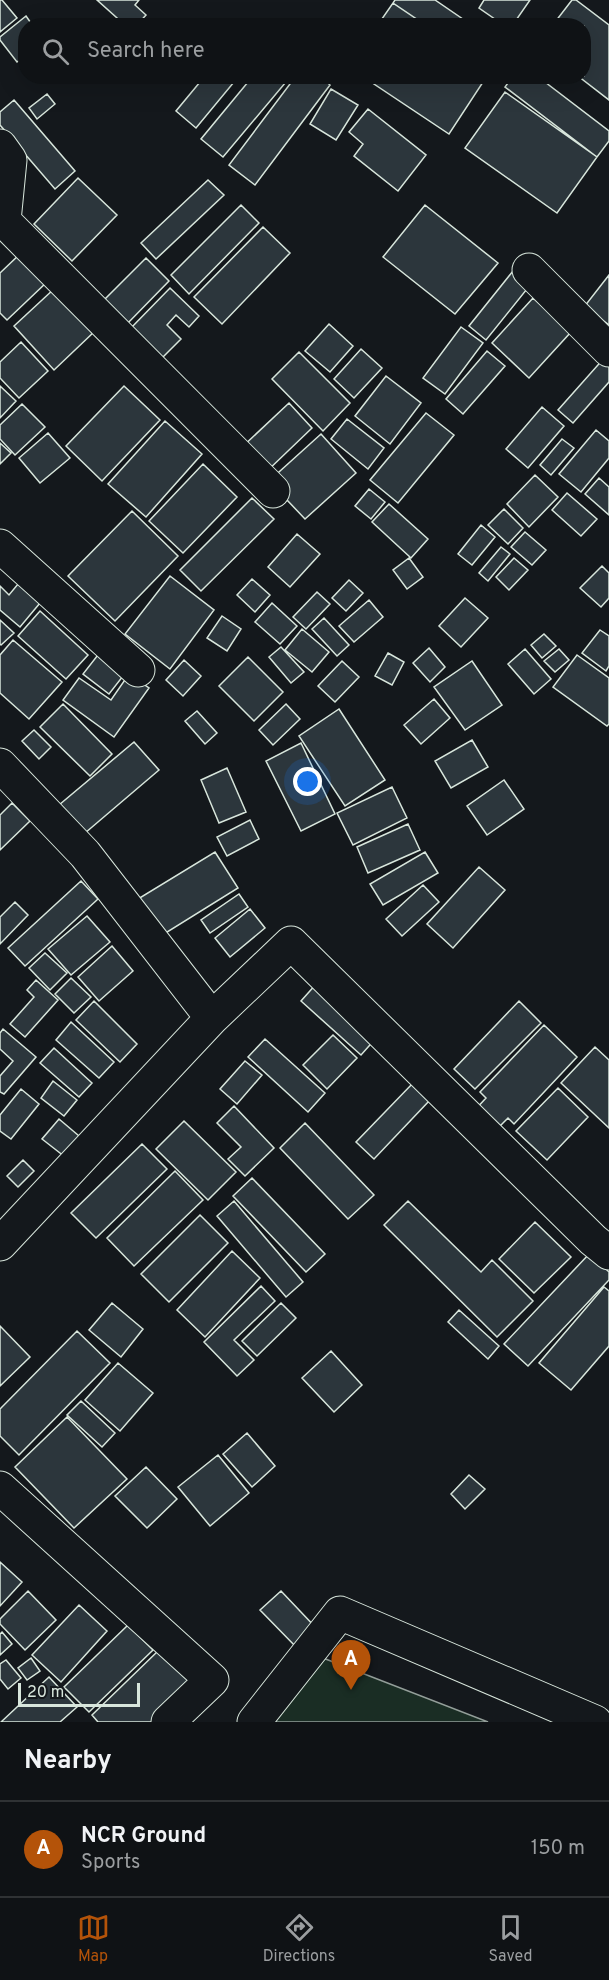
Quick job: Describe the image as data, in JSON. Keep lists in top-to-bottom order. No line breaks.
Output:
{"scale_bar":"20 m","page":{"search":"Search here","pins":"A","scale":"20 m","heading":"Nearby","list":[{"mark":"A","name":"NCR Ground","note":"Sports","value":"150 m"}],"nav":["Map","Directions","Saved"]}}
